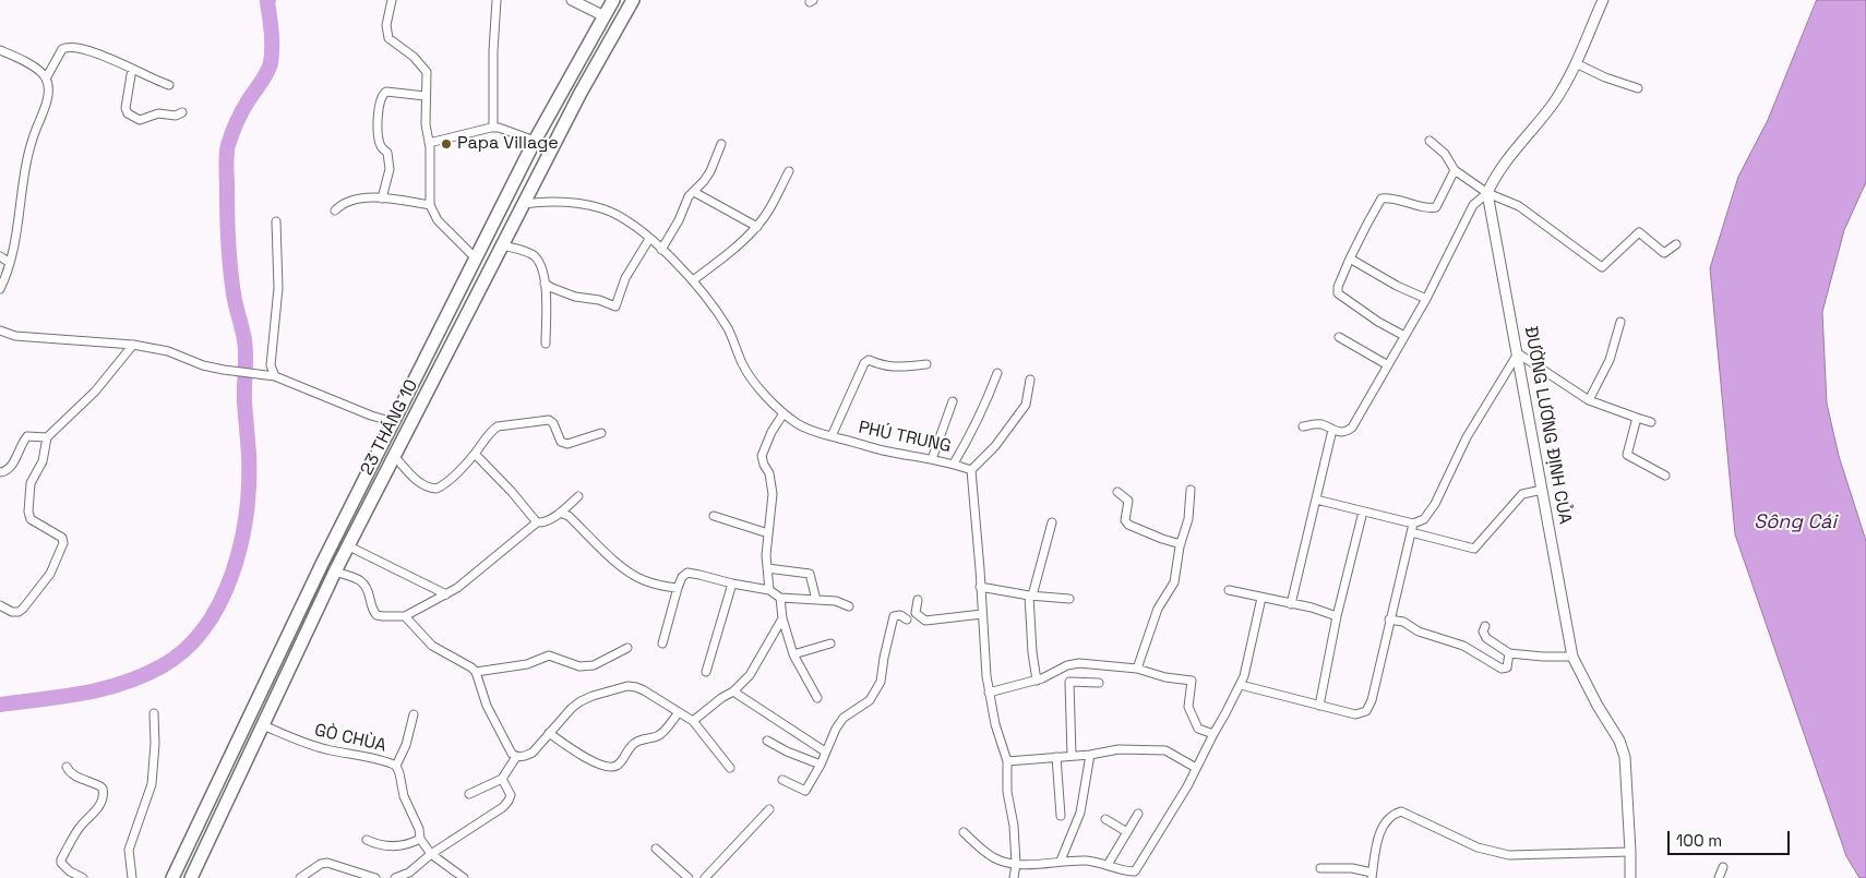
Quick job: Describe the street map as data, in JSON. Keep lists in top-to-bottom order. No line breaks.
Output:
{"streets":{"main road":["23 THÁNG 10"],"street":["ĐƯỜNG LƯƠNG ĐỊNH CỦA","PHÚ TRUNG","GÒ CHÙA"]},"crossings":[["23 THÁNG 10","PHÚ TRUNG"],["23 THÁNG 10","GÒ CHÙA"]],"water":["Sông Cái"],"places":["Papa Village"],"scale_bar":"100 m"}
